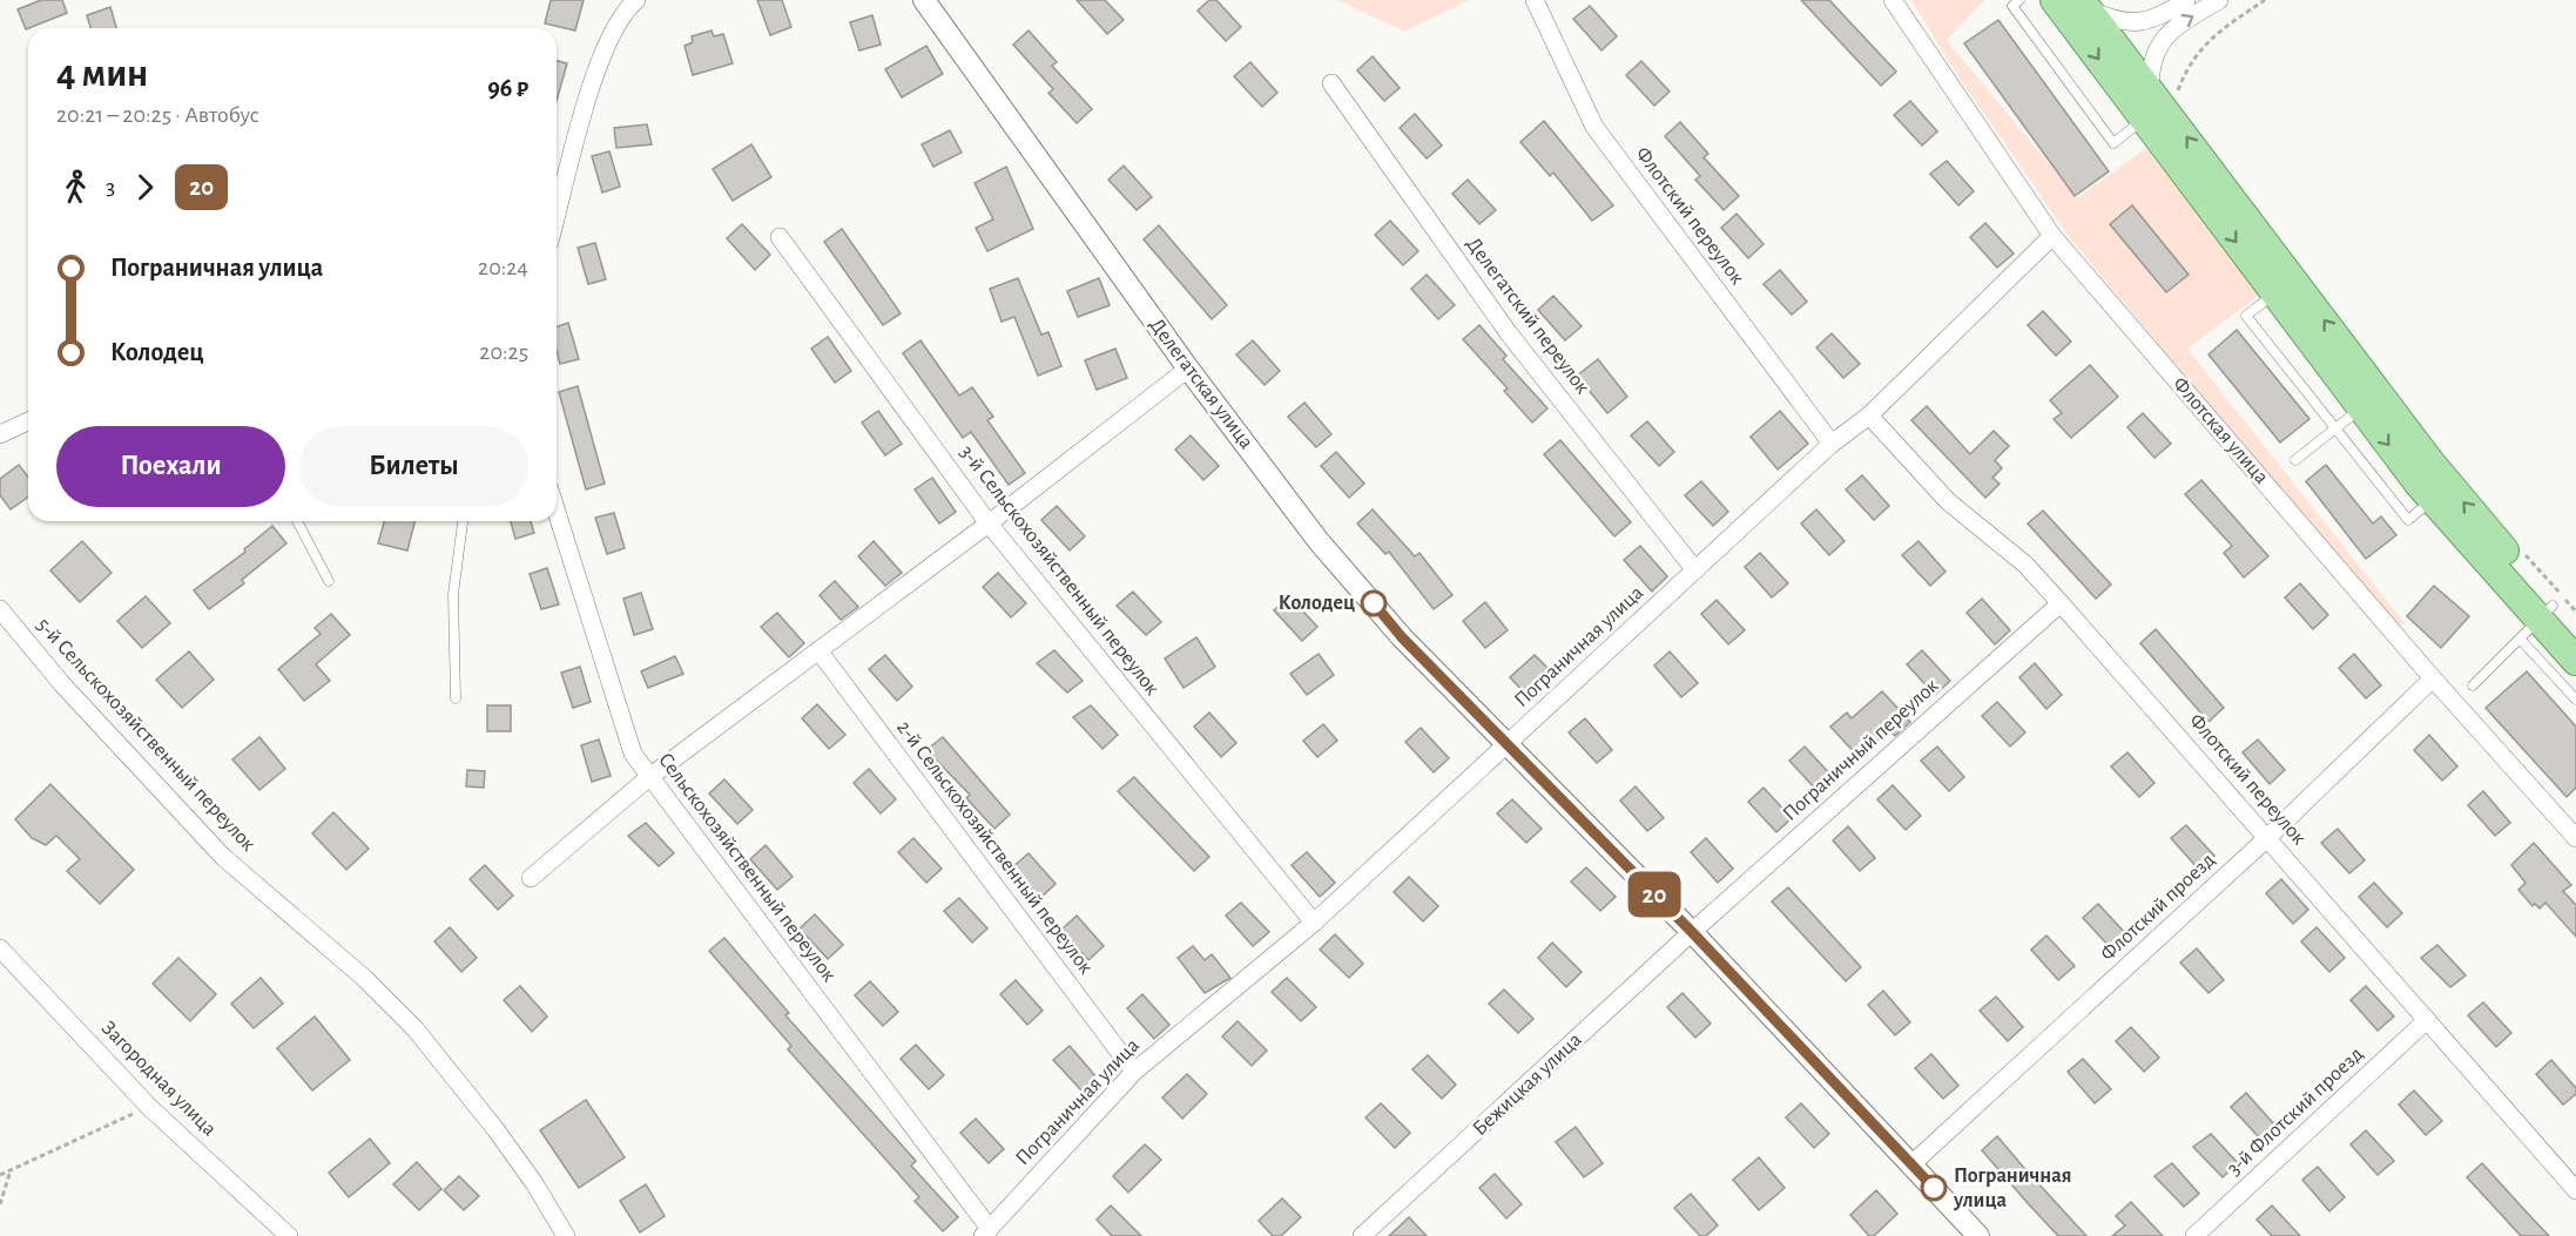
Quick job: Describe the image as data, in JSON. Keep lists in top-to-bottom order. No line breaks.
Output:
{"streets":{"street":["Флотский переулок","Делегатский переулок","Делегатская улица","Флотская улица","3-й Сельскохозяйственный переулок","Пограничная улица","5-й Сельскохозяйственный переулок","Пограничный переулок","2-й Сельскохозяйственный переулок","Сельскохозяйственный переулок","Флотский проезд","Загородная улица","Бежицкая улица","3-й Флотский проезд"]},"crossings":[["Флотский переулок","Пограничная улица"],["Флотский переулок","Пограничный переулок"],["Флотский переулок","Флотский проезд"],["Флотский переулок","3-й Флотский проезд"],["Делегатский переулок","Пограничная улица"],["Делегатская улица","Пограничная улица"],["Флотская улица","Пограничная улица"],["Флотская улица","Флотский проезд"],["3-й Сельскохозяйственный переулок","Пограничная улица"],["Пограничная улица","2-й Сельскохозяйственный переулок"],["Пограничная улица","Сельскохозяйственный переулок"],["Пограничный переулок","Бежицкая улица"]],"places":["Колодец","Пограничная улица"],"lines":["bus line 20"],"page":{"on_map":"20","heading":["4 мин","20:21 – 20:25 · Автобус","96 ₽"],"legs":["3","20"],"list":[{"name":"Пограничная улица","value":"20:24"},{"name":"Колодец","value":"20:25"}],"buttons":["Поехали","Билеты"]}}
